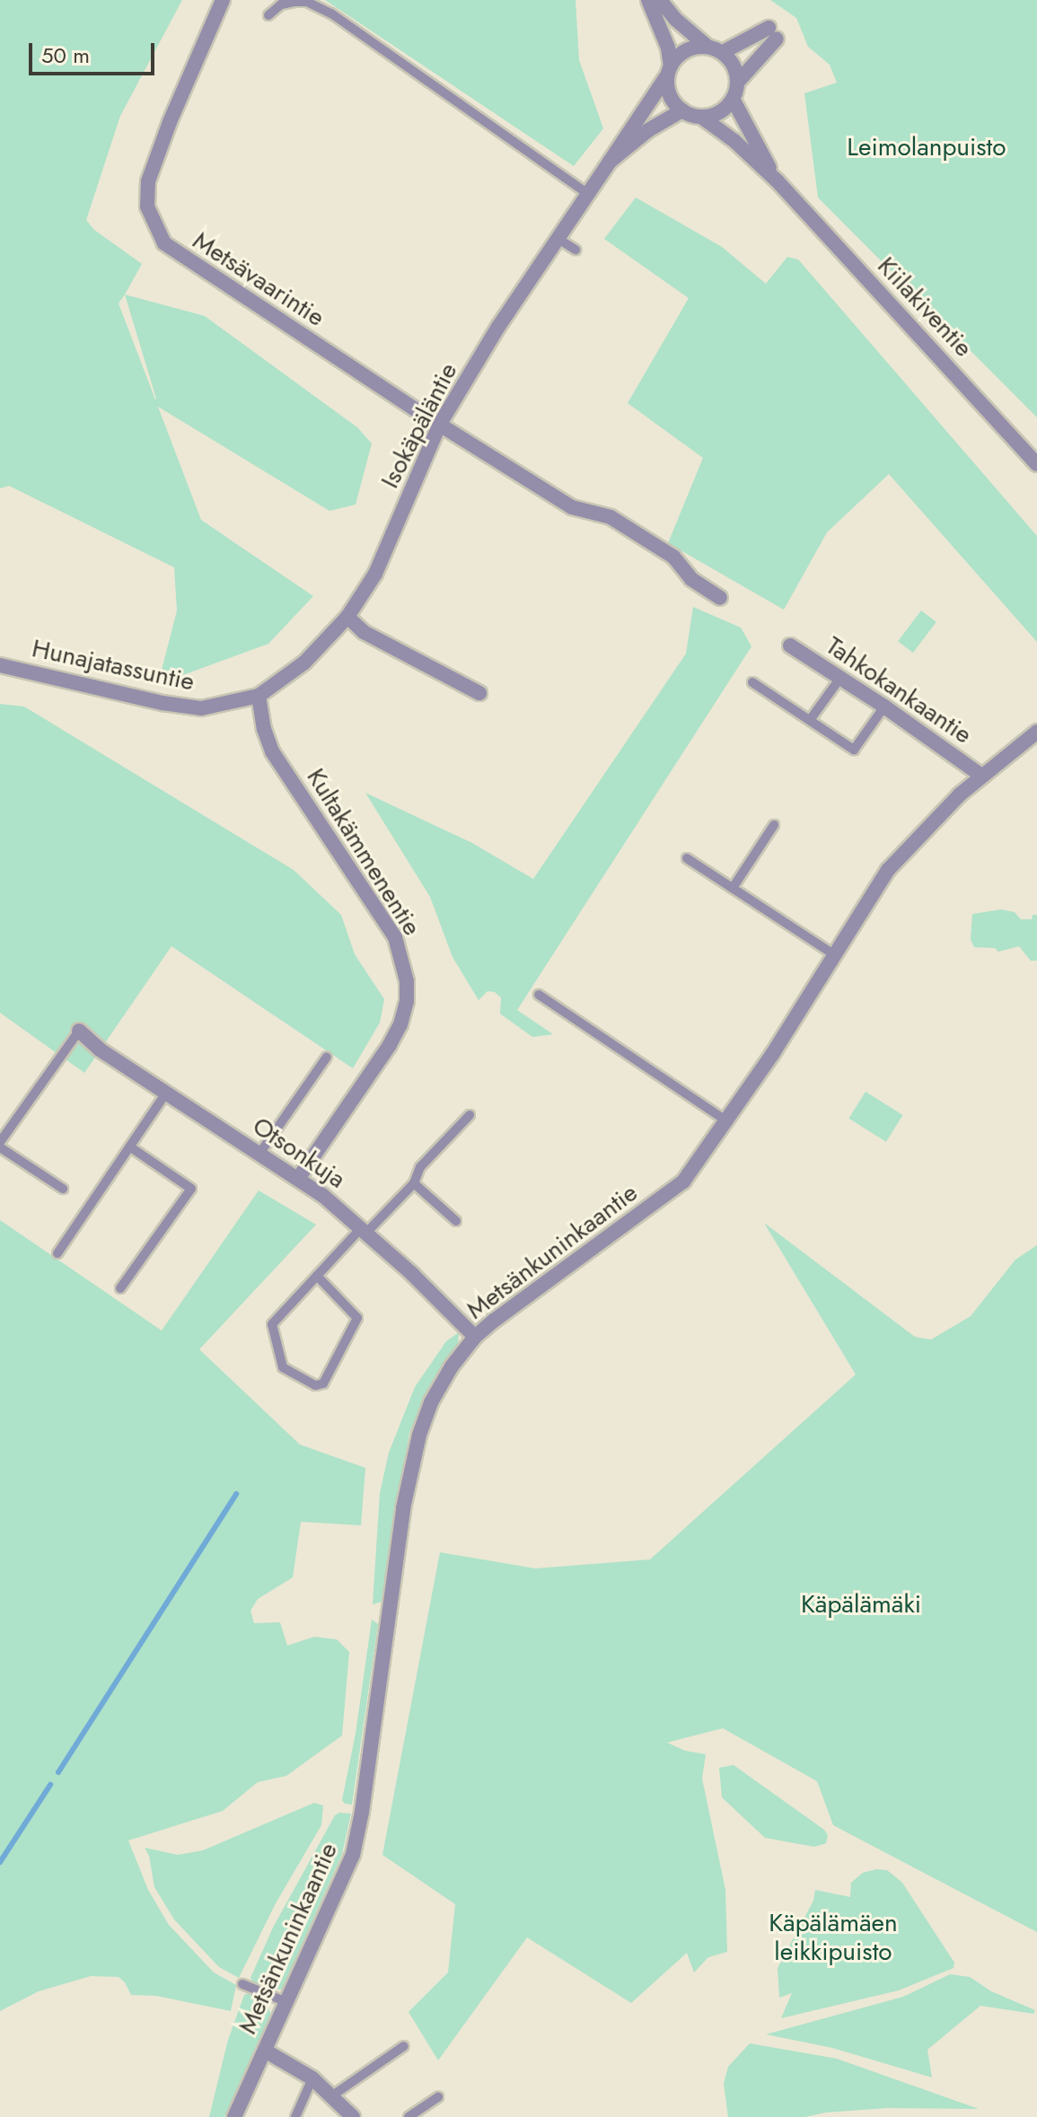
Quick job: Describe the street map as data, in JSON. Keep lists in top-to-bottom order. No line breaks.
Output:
{"streets":{"street":["Metsävaarintie","Kiilakiventie","Isokäpäläntie","Hunajatassuntie","Tahkokankaantie","Kultakämmenentie","Otsonkuja","Metsänkuninkaantie"]},"crossings":[["Metsävaarintie","Isokäpäläntie"],["Kiilakiventie","Isokäpäläntie"],["Isokäpäläntie","Hunajatassuntie"],["Isokäpäläntie","Kultakämmenentie"],["Hunajatassuntie","Kultakämmenentie"],["Tahkokankaantie","Metsänkuninkaantie"],["Kultakämmenentie","Otsonkuja"],["Otsonkuja","Metsänkuninkaantie"]],"parks":["Leimolanpuisto","Käpälämäki","Käpälämäen leikkipuisto"],"scale_bar":"50 m"}
